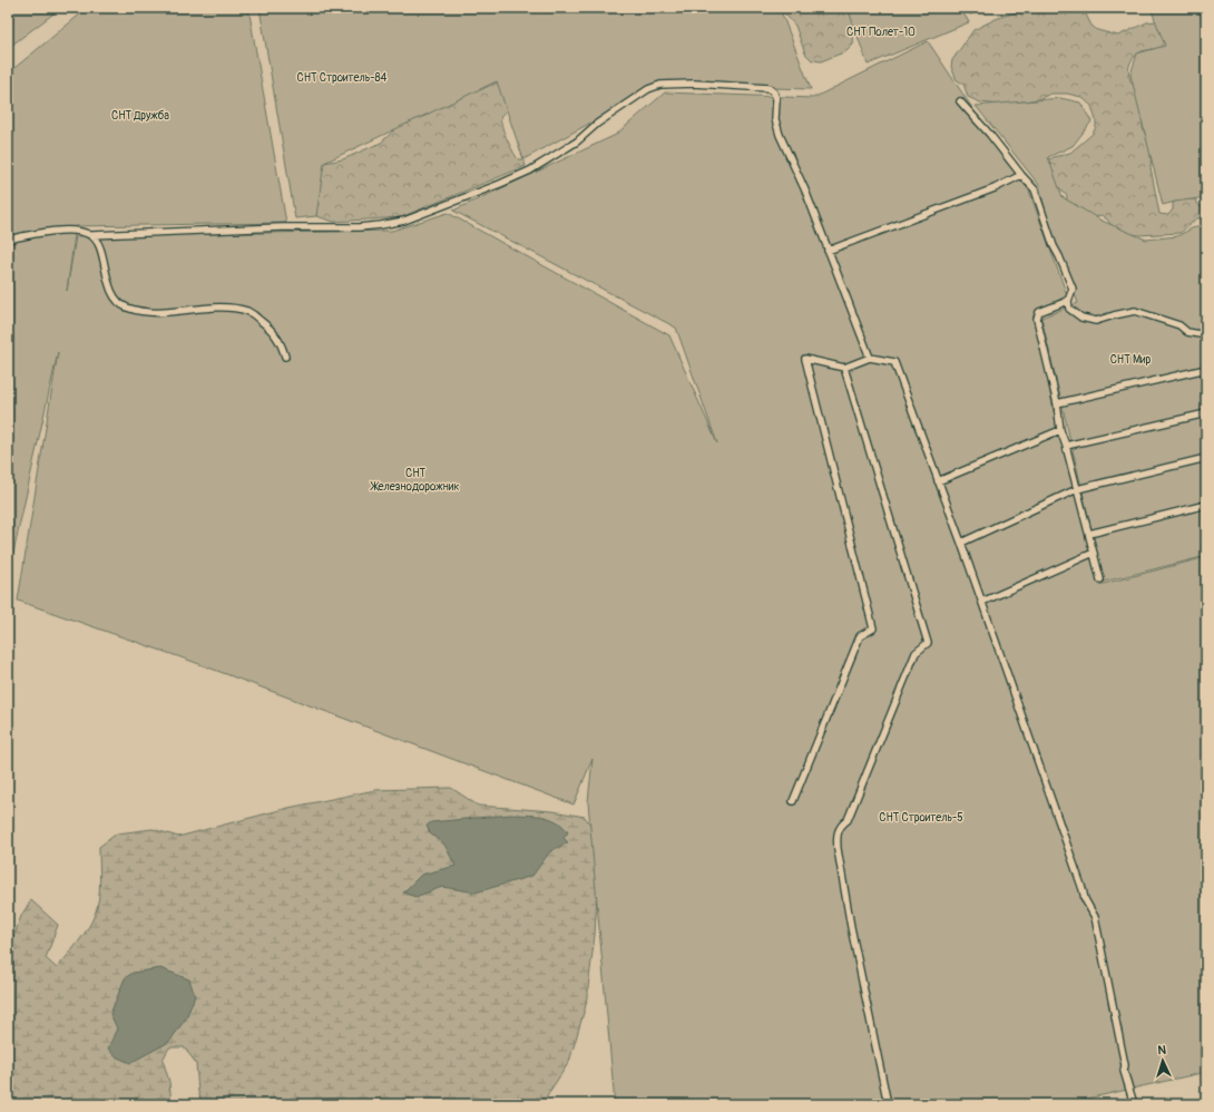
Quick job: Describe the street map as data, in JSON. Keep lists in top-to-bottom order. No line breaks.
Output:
{"parks":["СНТ Полет-10","СНТ Строитель-84","СНТ Дружба","СНТ Мир","СНТ Железнодорожник","СНТ Строитель-5"],"north":"top"}
